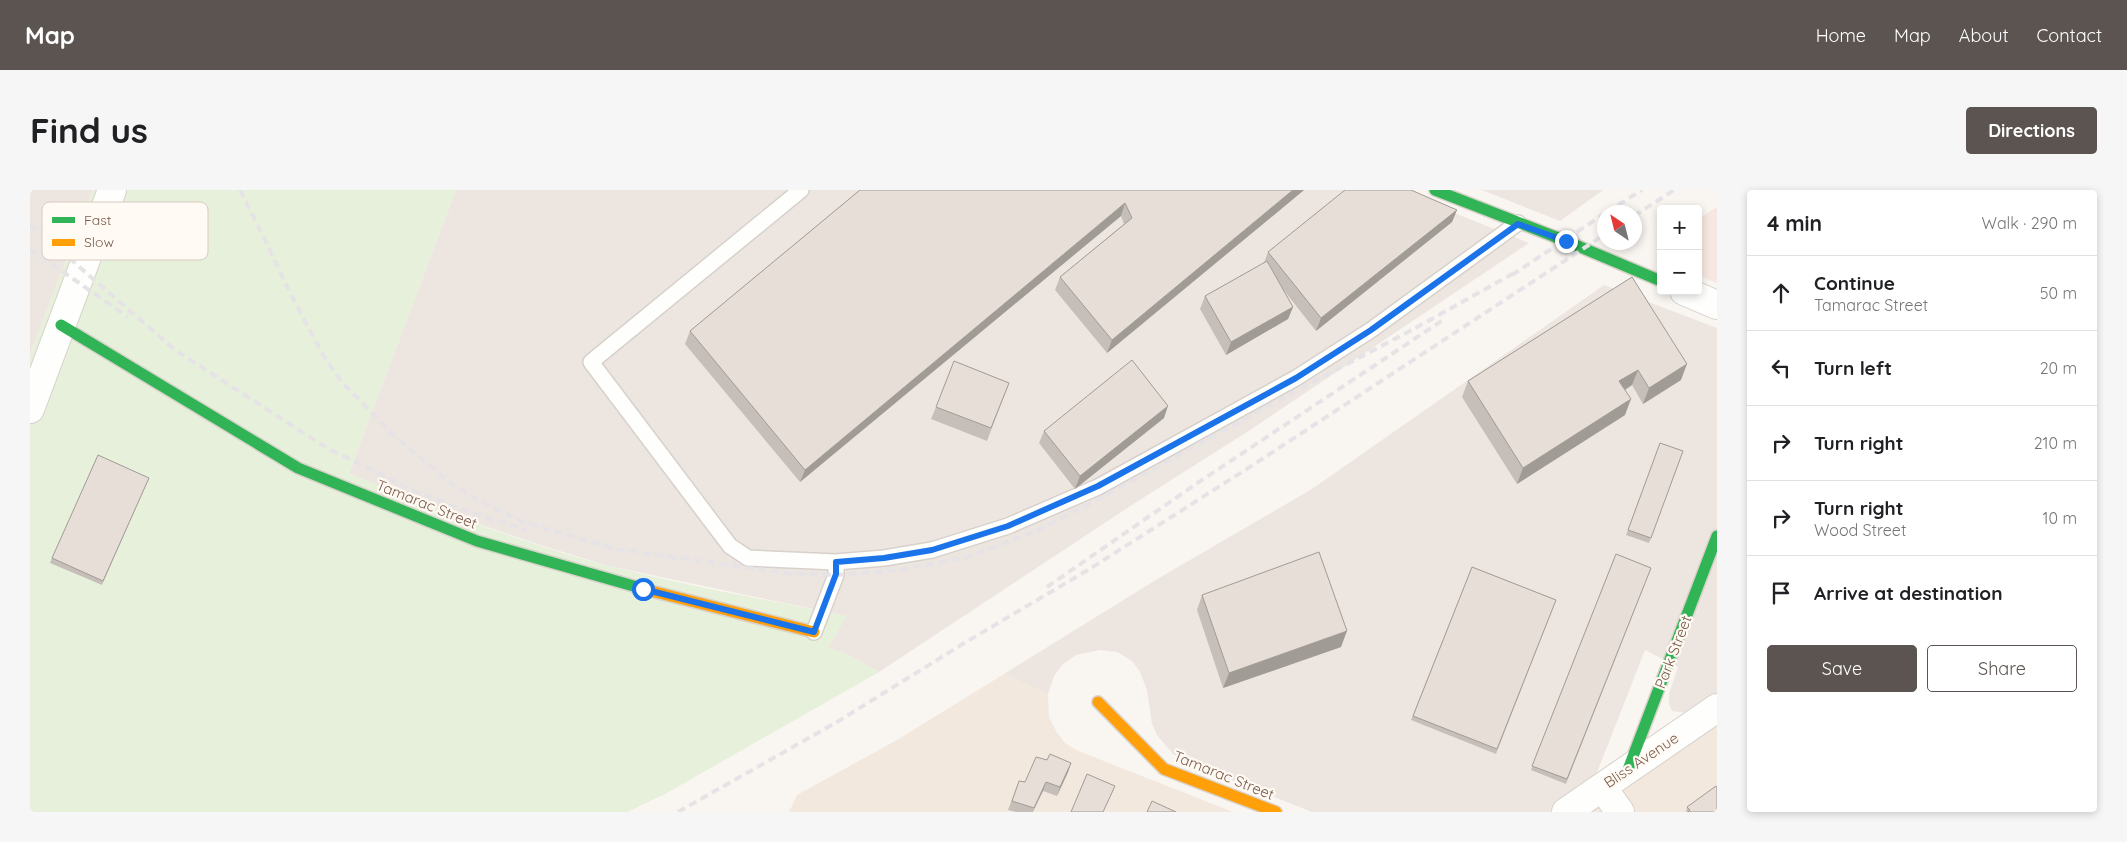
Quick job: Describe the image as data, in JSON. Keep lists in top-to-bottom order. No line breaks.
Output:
{"streets":{"street":["Tamarac Street","Park Street","Bliss Avenue"]},"crossings":[["Park Street","Bliss Avenue"]],"legend":["Fast","Slow"],"north":"top left","page":{"header":"Map","nav":["Home","Map","About","Contact"],"buttons":["Directions",["Save","Share"]],"title":"Find us","heading":["4 min","Walk · 290 m"],"map_buttons":["+","−"],"list":[["Continue","Tamarac Street","50 m"],["Turn left","20 m"],["Turn right","210 m"],["Turn right","Wood Street","10 m"],"Arrive at destination"]}}
